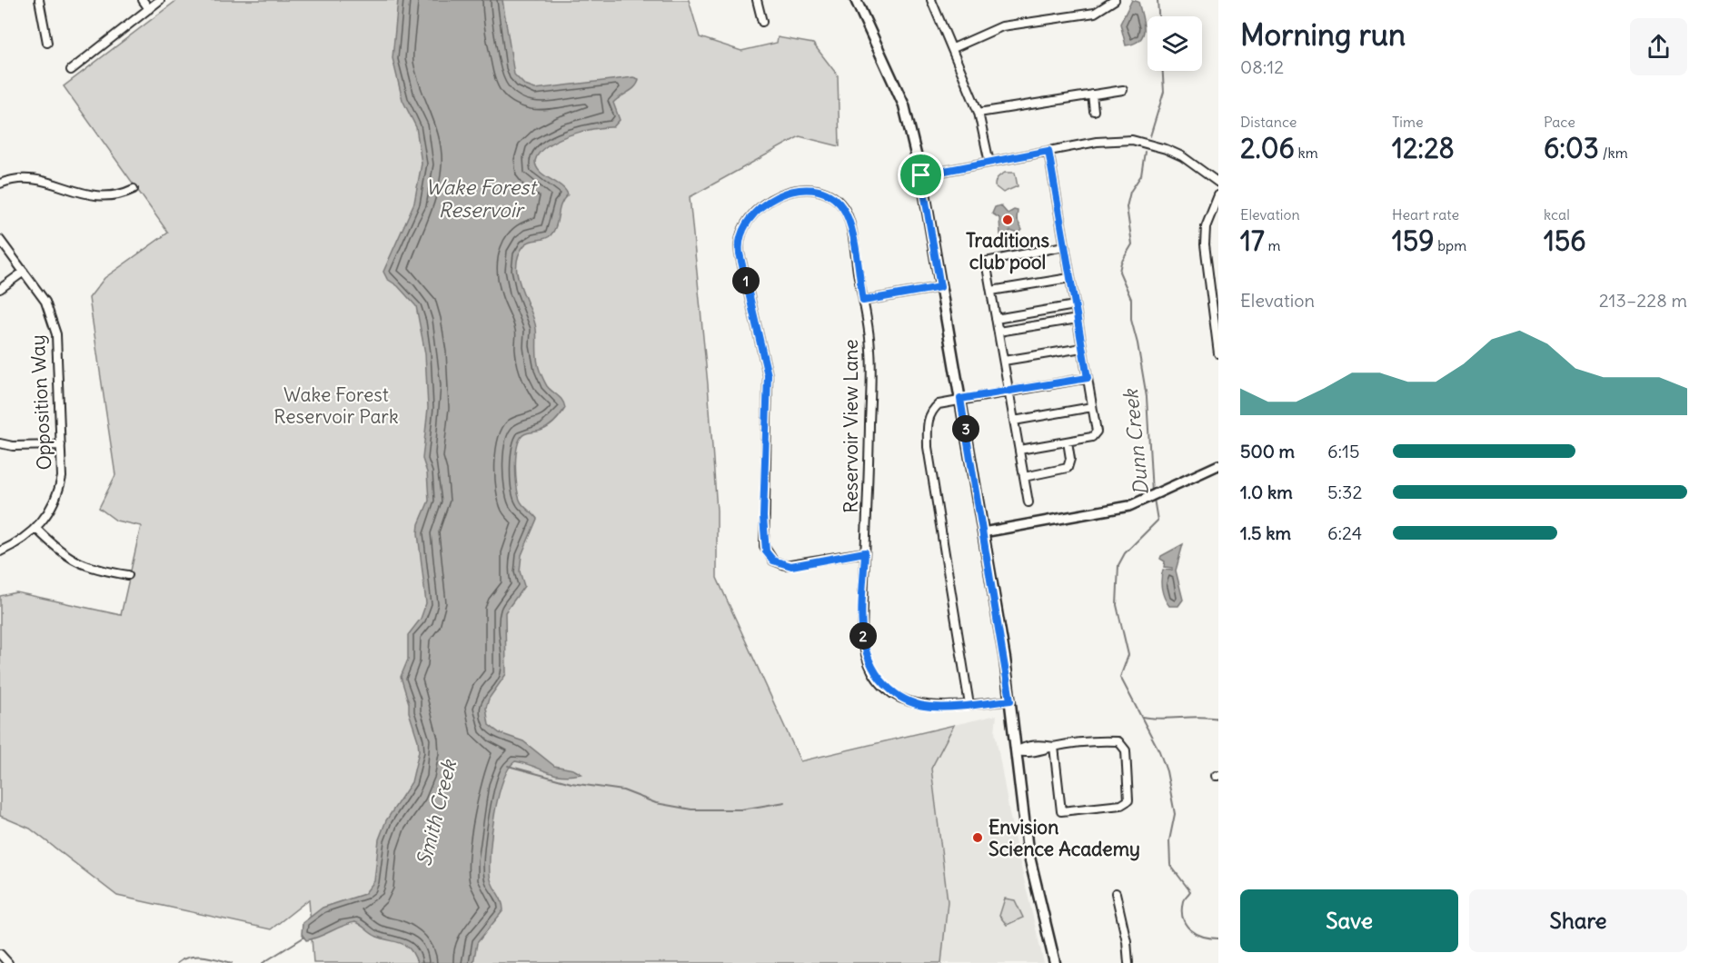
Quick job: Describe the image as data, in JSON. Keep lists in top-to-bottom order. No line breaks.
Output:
{"streets":{"street":["Opposition Way","Reservoir View Lane"]},"water":["Wake Forest Reservoir","Dunn Creek","Smith Creek"],"parks":["Wake Forest Reservoir Park"],"places":["Traditions club pool","Envision Science Academy"],"page":{"heading":["Morning run","08:12"],"stats":[["Distance","2.06 km"],["Time","12:28"],["Pace","6:03 /km"],["Elevation","17 m"],["Heart rate","159 bpm"],["kcal","156"]],"pins":["1","3","2"],"chart":["Elevation","213–228 m"],"list":[{"name":"500 m","note":"6:15"},{"name":"1.0 km","note":"5:32"},{"name":"1.5 km","note":"6:24"}],"buttons":["Save","Share"]}}
